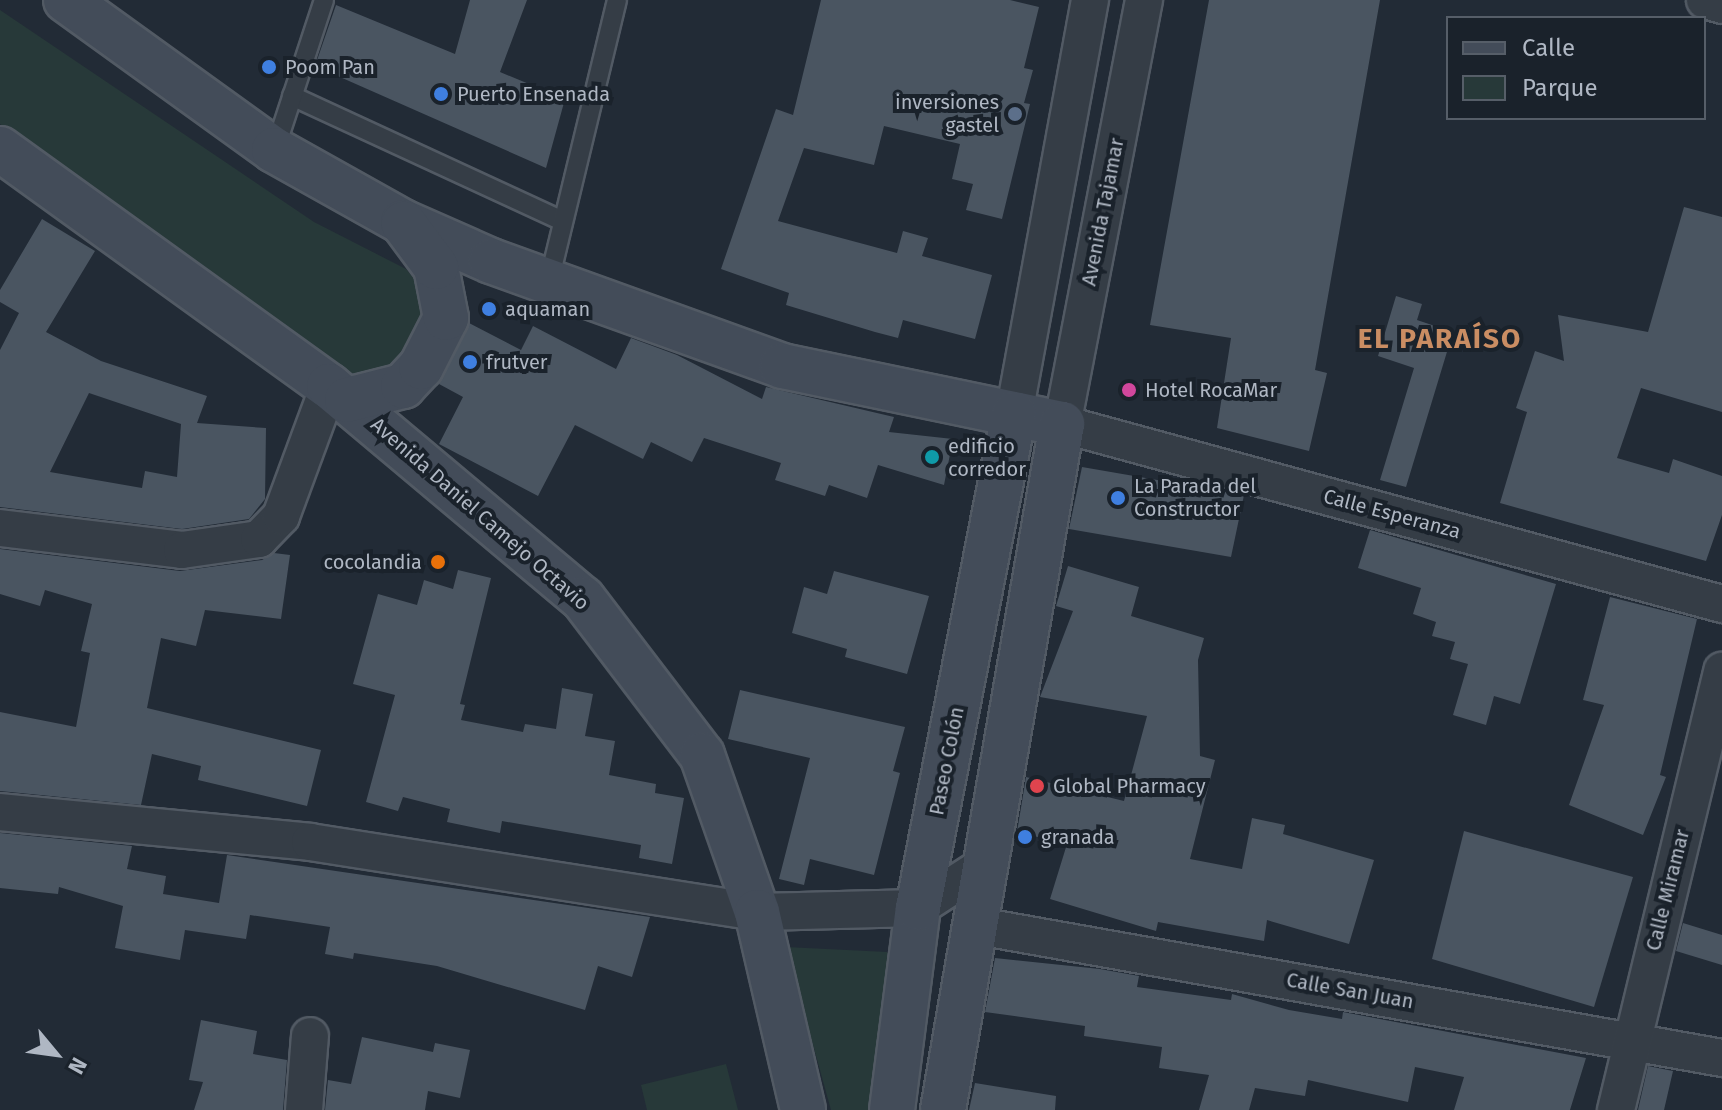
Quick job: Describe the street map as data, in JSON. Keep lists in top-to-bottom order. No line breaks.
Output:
{"streets":{"main road":["Avenida Daniel Camejo Octavio","Paseo Colón"],"street":["Avenida Tajamar","Calle Esperanza","Calle Miramar","Calle San Juan"]},"crossings":[["Avenida Tajamar","Calle Esperanza"],["Calle Miramar","Calle San Juan"]],"districts":["EL PARAÍSO"],"places":["Poom Pan","Puerto Ensenada","inversiones gastel","aquaman","frutver","Hotel RocaMar","edificio corredor","La Parada del Constructor","cocolandia","Global Pharmacy","granada"],"legend":["Calle","Parque"],"north":"bottom right"}
